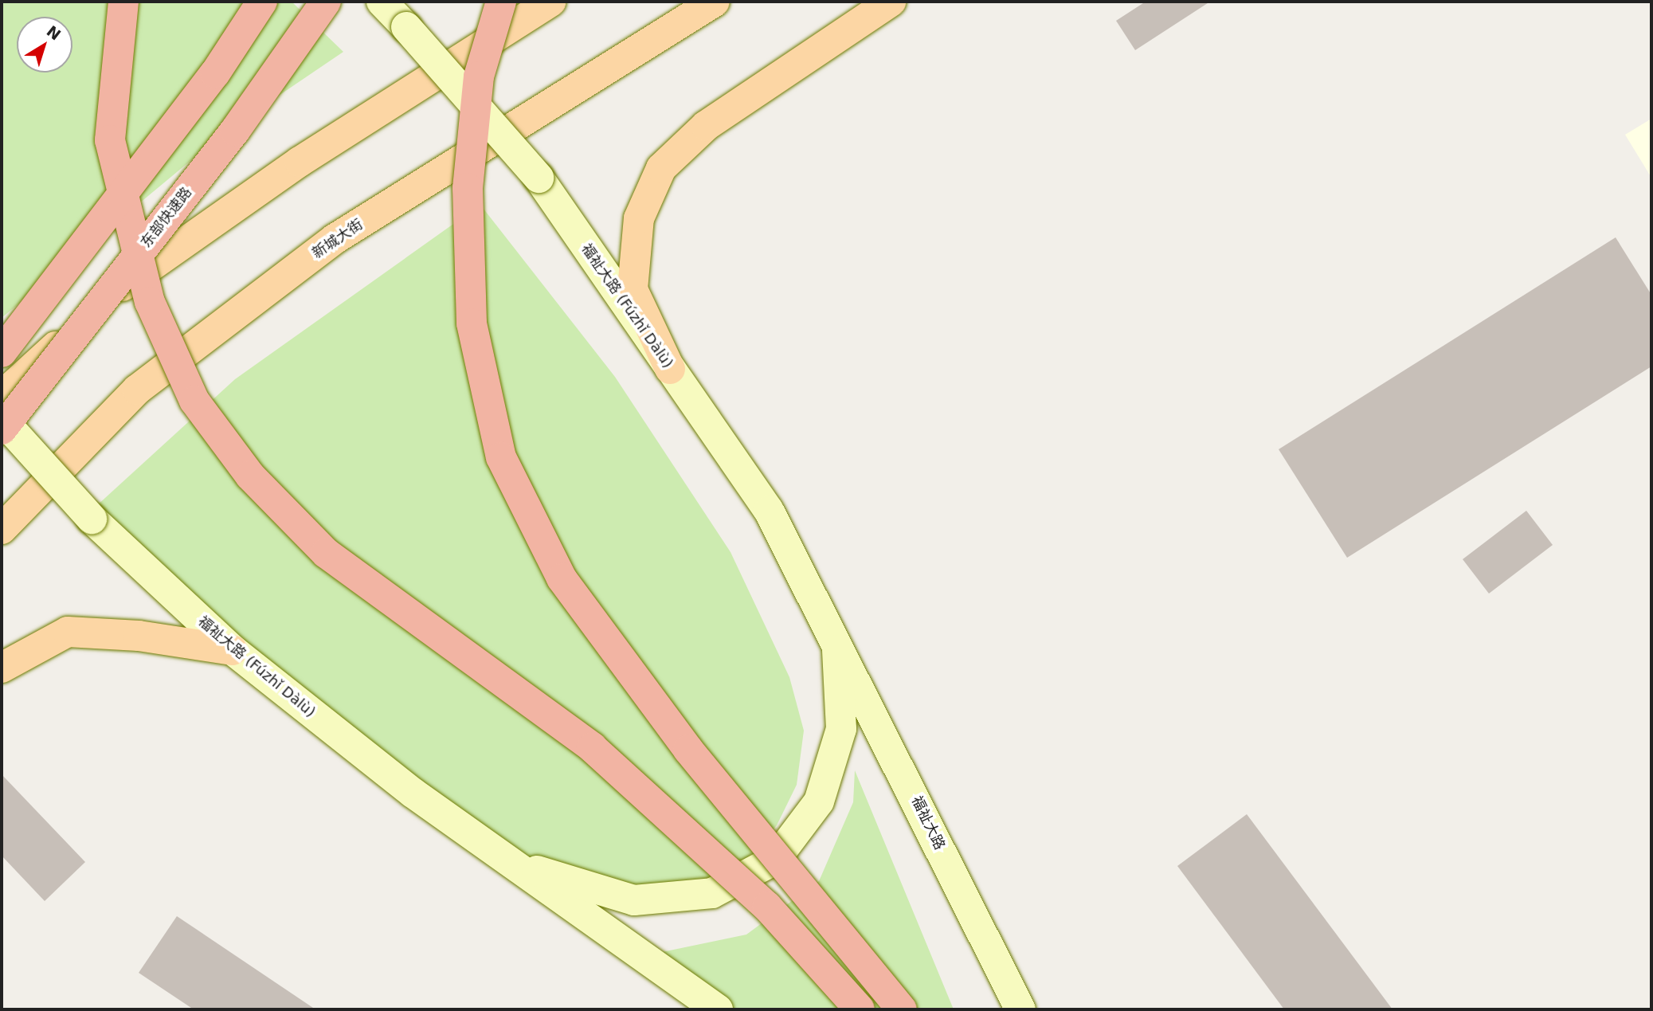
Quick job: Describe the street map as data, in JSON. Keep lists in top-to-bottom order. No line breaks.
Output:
{"streets":{"highway":["东部快速路"],"main road":["新城大街","福祉大路 (Fúzhǐ Dàlù)","福祉大路"]},"crossings":[["福祉大路 (Fúzhǐ Dàlù)","福祉大路"]],"north":"top right"}
